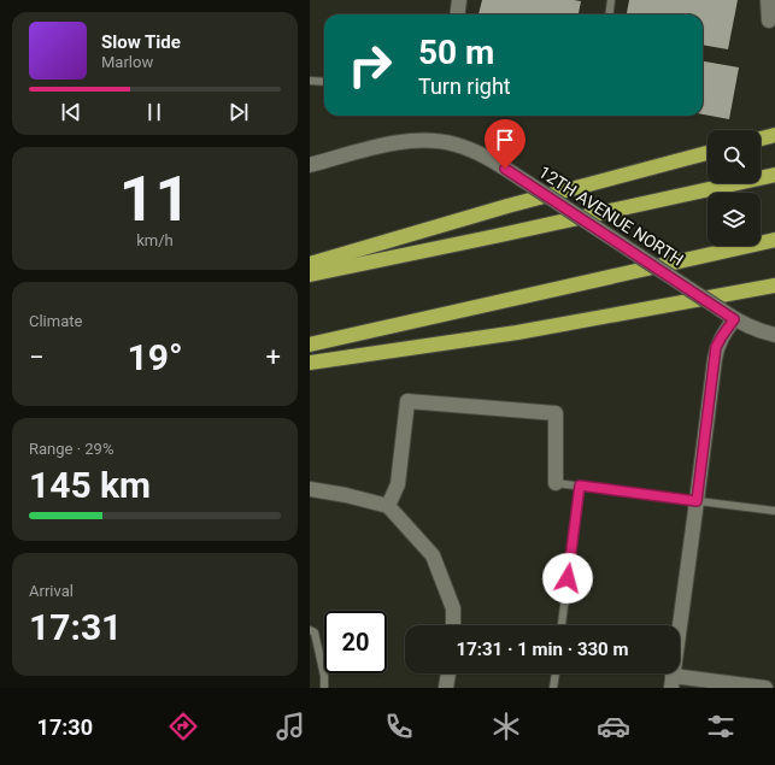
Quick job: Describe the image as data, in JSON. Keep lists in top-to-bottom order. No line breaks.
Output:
{"streets":{"street":["12TH AVENUE NORTH"]},"page":{"turn":["50 m","Turn right"],"song":["Slow Tide","Marlow"],"tile":[["11","km/h"],"Climate",["Range · 29%","145 km"],["Arrival","17:31"]],"heat":["−","19°","+"],"limit":"20","trip":"17:31 · 1 min · 330 m","tabs":"17:30"}}
